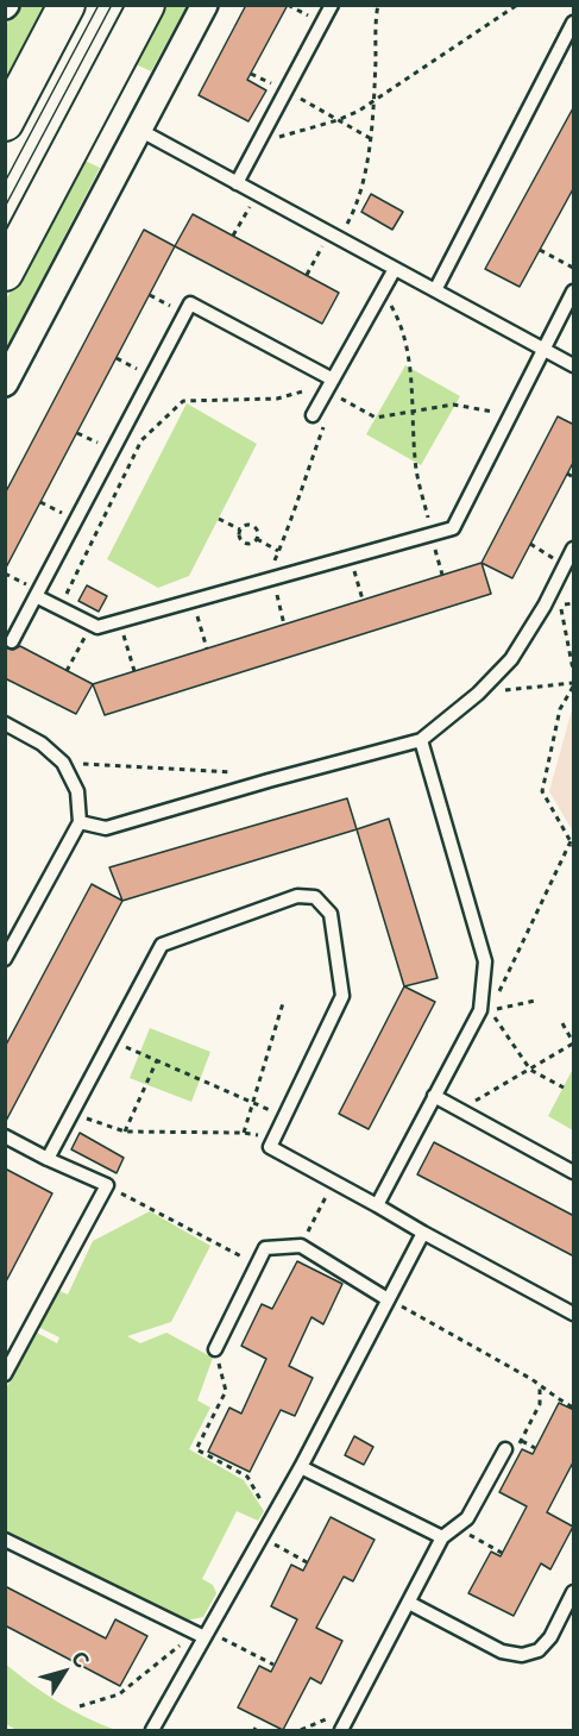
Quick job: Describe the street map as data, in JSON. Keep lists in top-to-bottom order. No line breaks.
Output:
{"north":"top right"}
